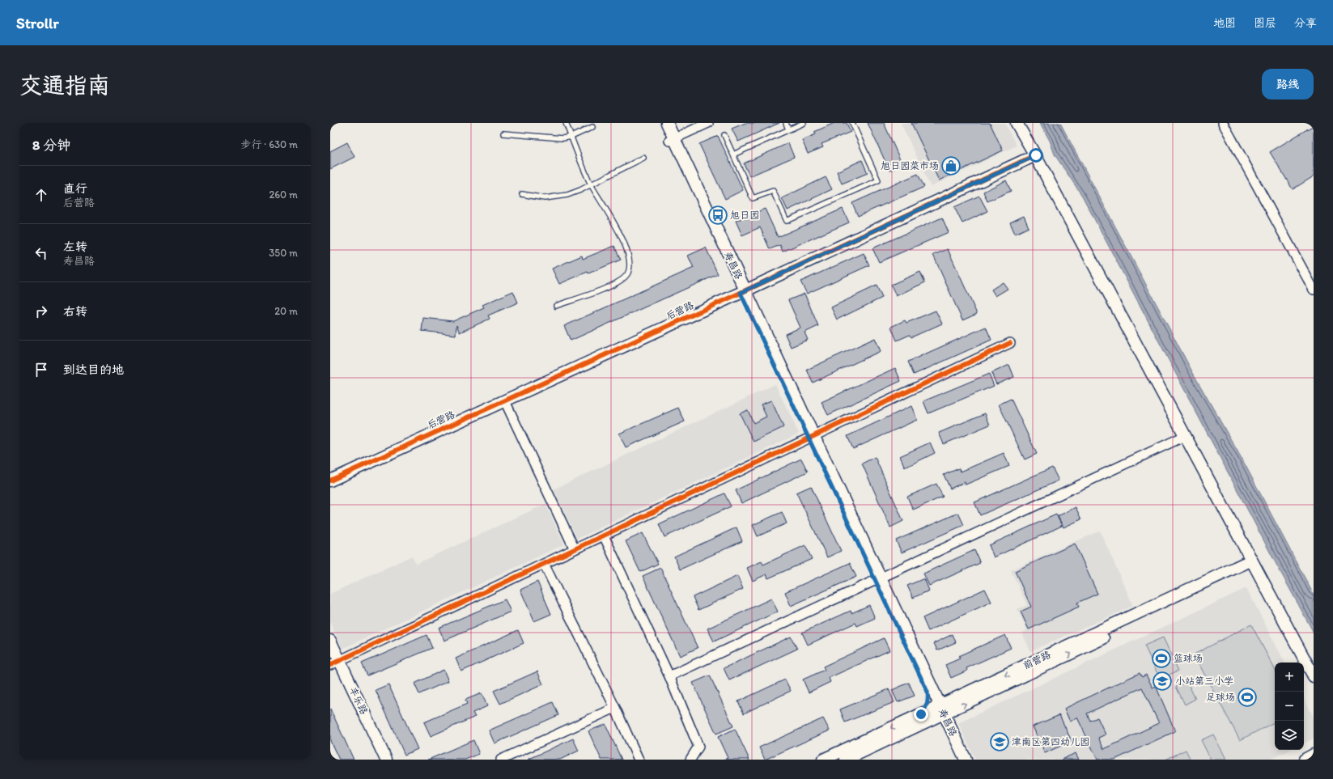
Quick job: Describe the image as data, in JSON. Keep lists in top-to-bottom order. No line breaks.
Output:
{"streets":{"street":["寿昌路","后营路","前营路","丰乐路"]},"crossings":[["寿昌路","后营路"],["寿昌路","前营路"]],"places":{"shop":["旭日园菜市场"],"bus stop":["旭日园"],"sports":["篮球场","足球场"],"school or university":["小站第三小学","津南区第四幼儿园"]},"page":{"header":"Strollr","nav":["地图","图层","分享"],"buttons":"路线","title":"交通指南","heading":["8 分钟","步行 · 630 m"],"list":[["直行","后营路","260 m"],["左转","寿昌路","350 m"],["右转","20 m"],"到达目的地"],"map_buttons":["+","−"]}}
